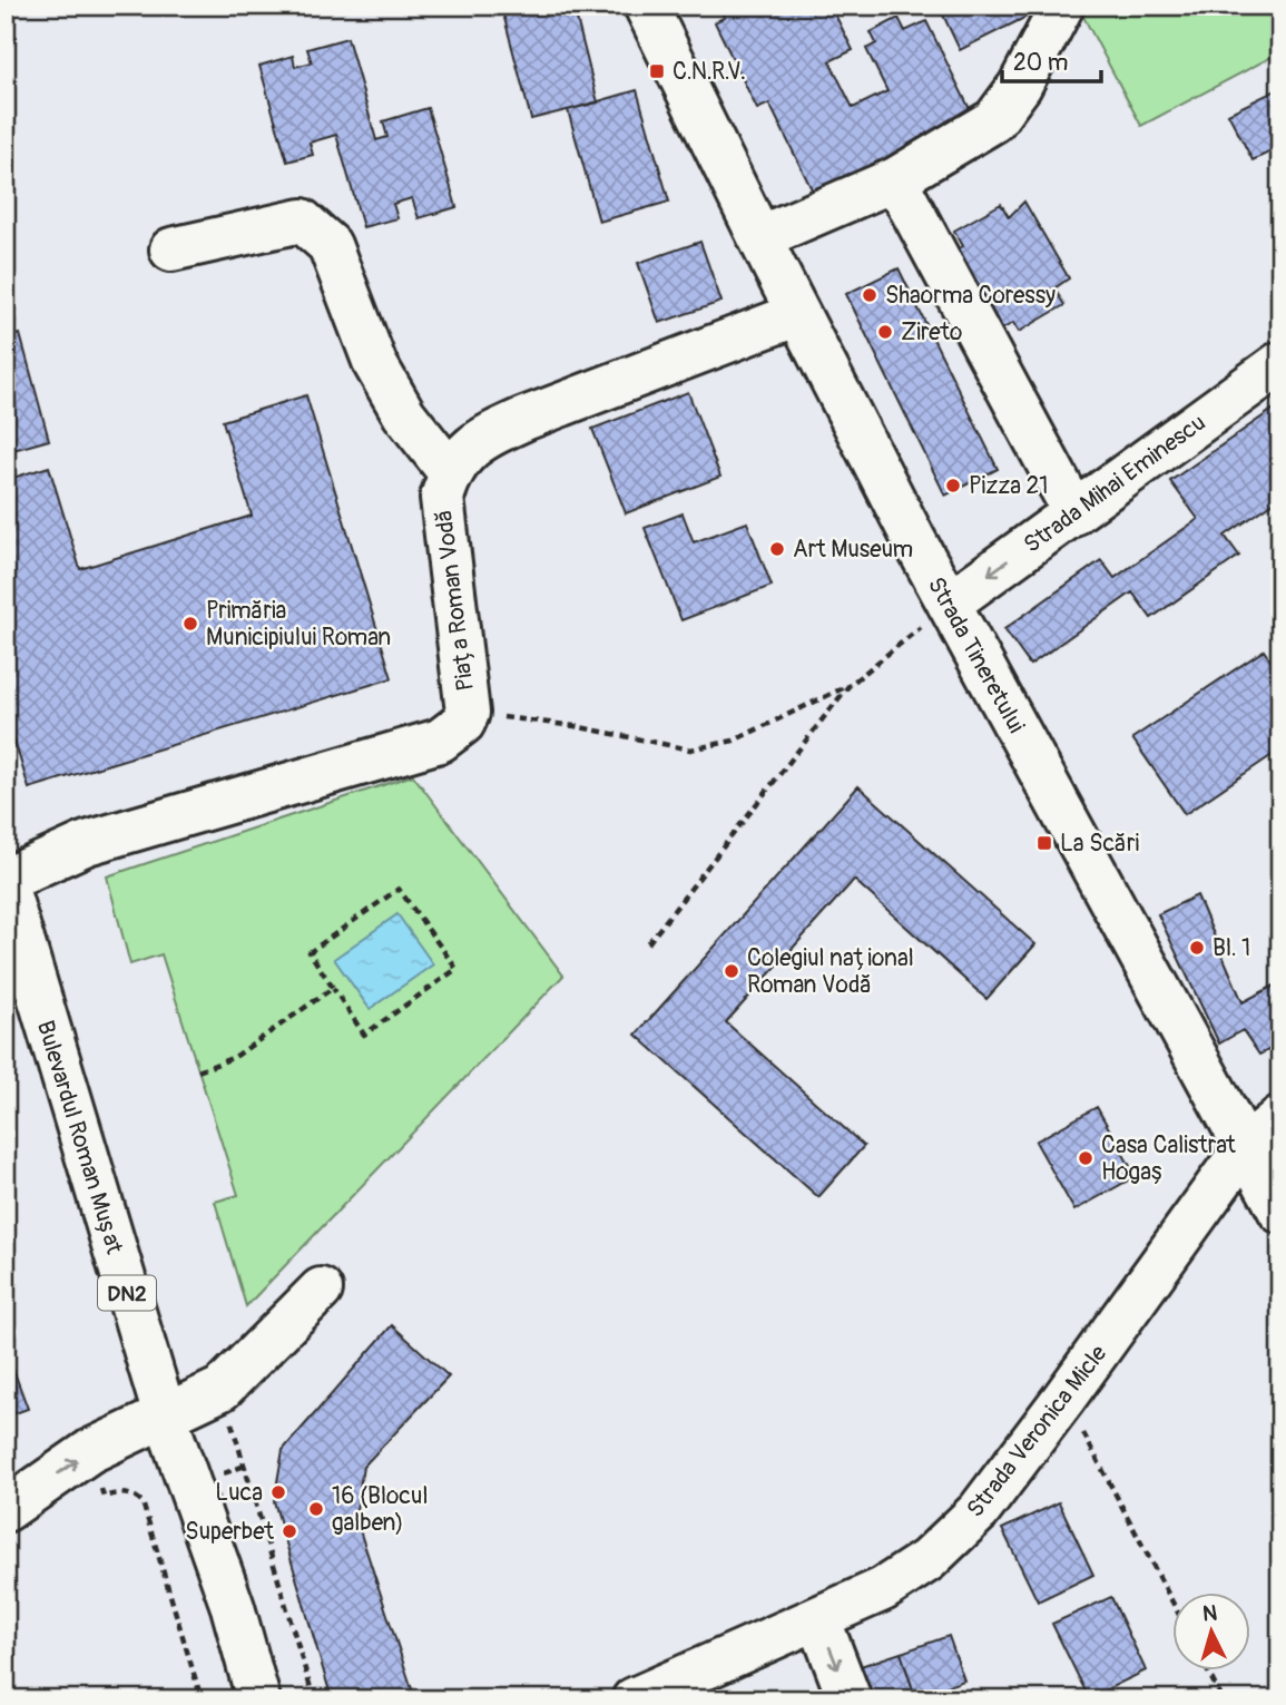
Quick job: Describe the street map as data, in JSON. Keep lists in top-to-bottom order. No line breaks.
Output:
{"streets":{"street":["Strada Mihai Eminescu","Piața Roman Vodă","Strada Tineretului","Bulevardul Roman Mușat","DN2","Strada Veronica Micle"]},"crossings":[["Strada Mihai Eminescu","Strada Tineretului"],["Piața Roman Vodă","Bulevardul Roman Mușat"],["Strada Tineretului","Strada Veronica Micle"]],"places":{"transit":["C.N.R.V.","La Scări"],"other":["Shaorma Coressy","Zireto","Pizza 21","Art Museum","Primăria Municipiului Roman","Bl. 1","Colegiul național Roman Vodă","Casa Calistrat Hogaș","Luca","16 (Blocul galben)","Superbet"]},"scale_bar":"20 m","north":"top"}
